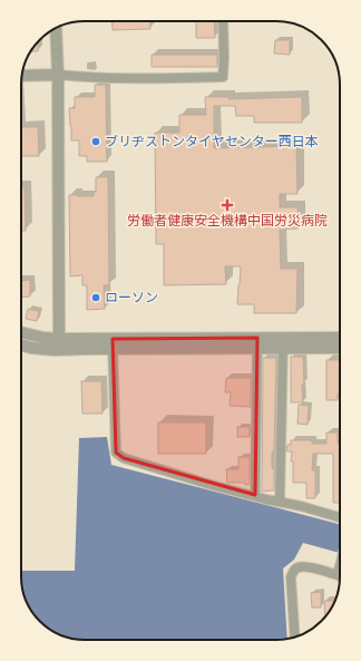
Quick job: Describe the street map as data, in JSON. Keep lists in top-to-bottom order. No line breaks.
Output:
{"places":{"other":["ブリヂストンタイヤセンター西日本","ローソン"],"health":["労働者健康安全機構中国労災病院"]}}
